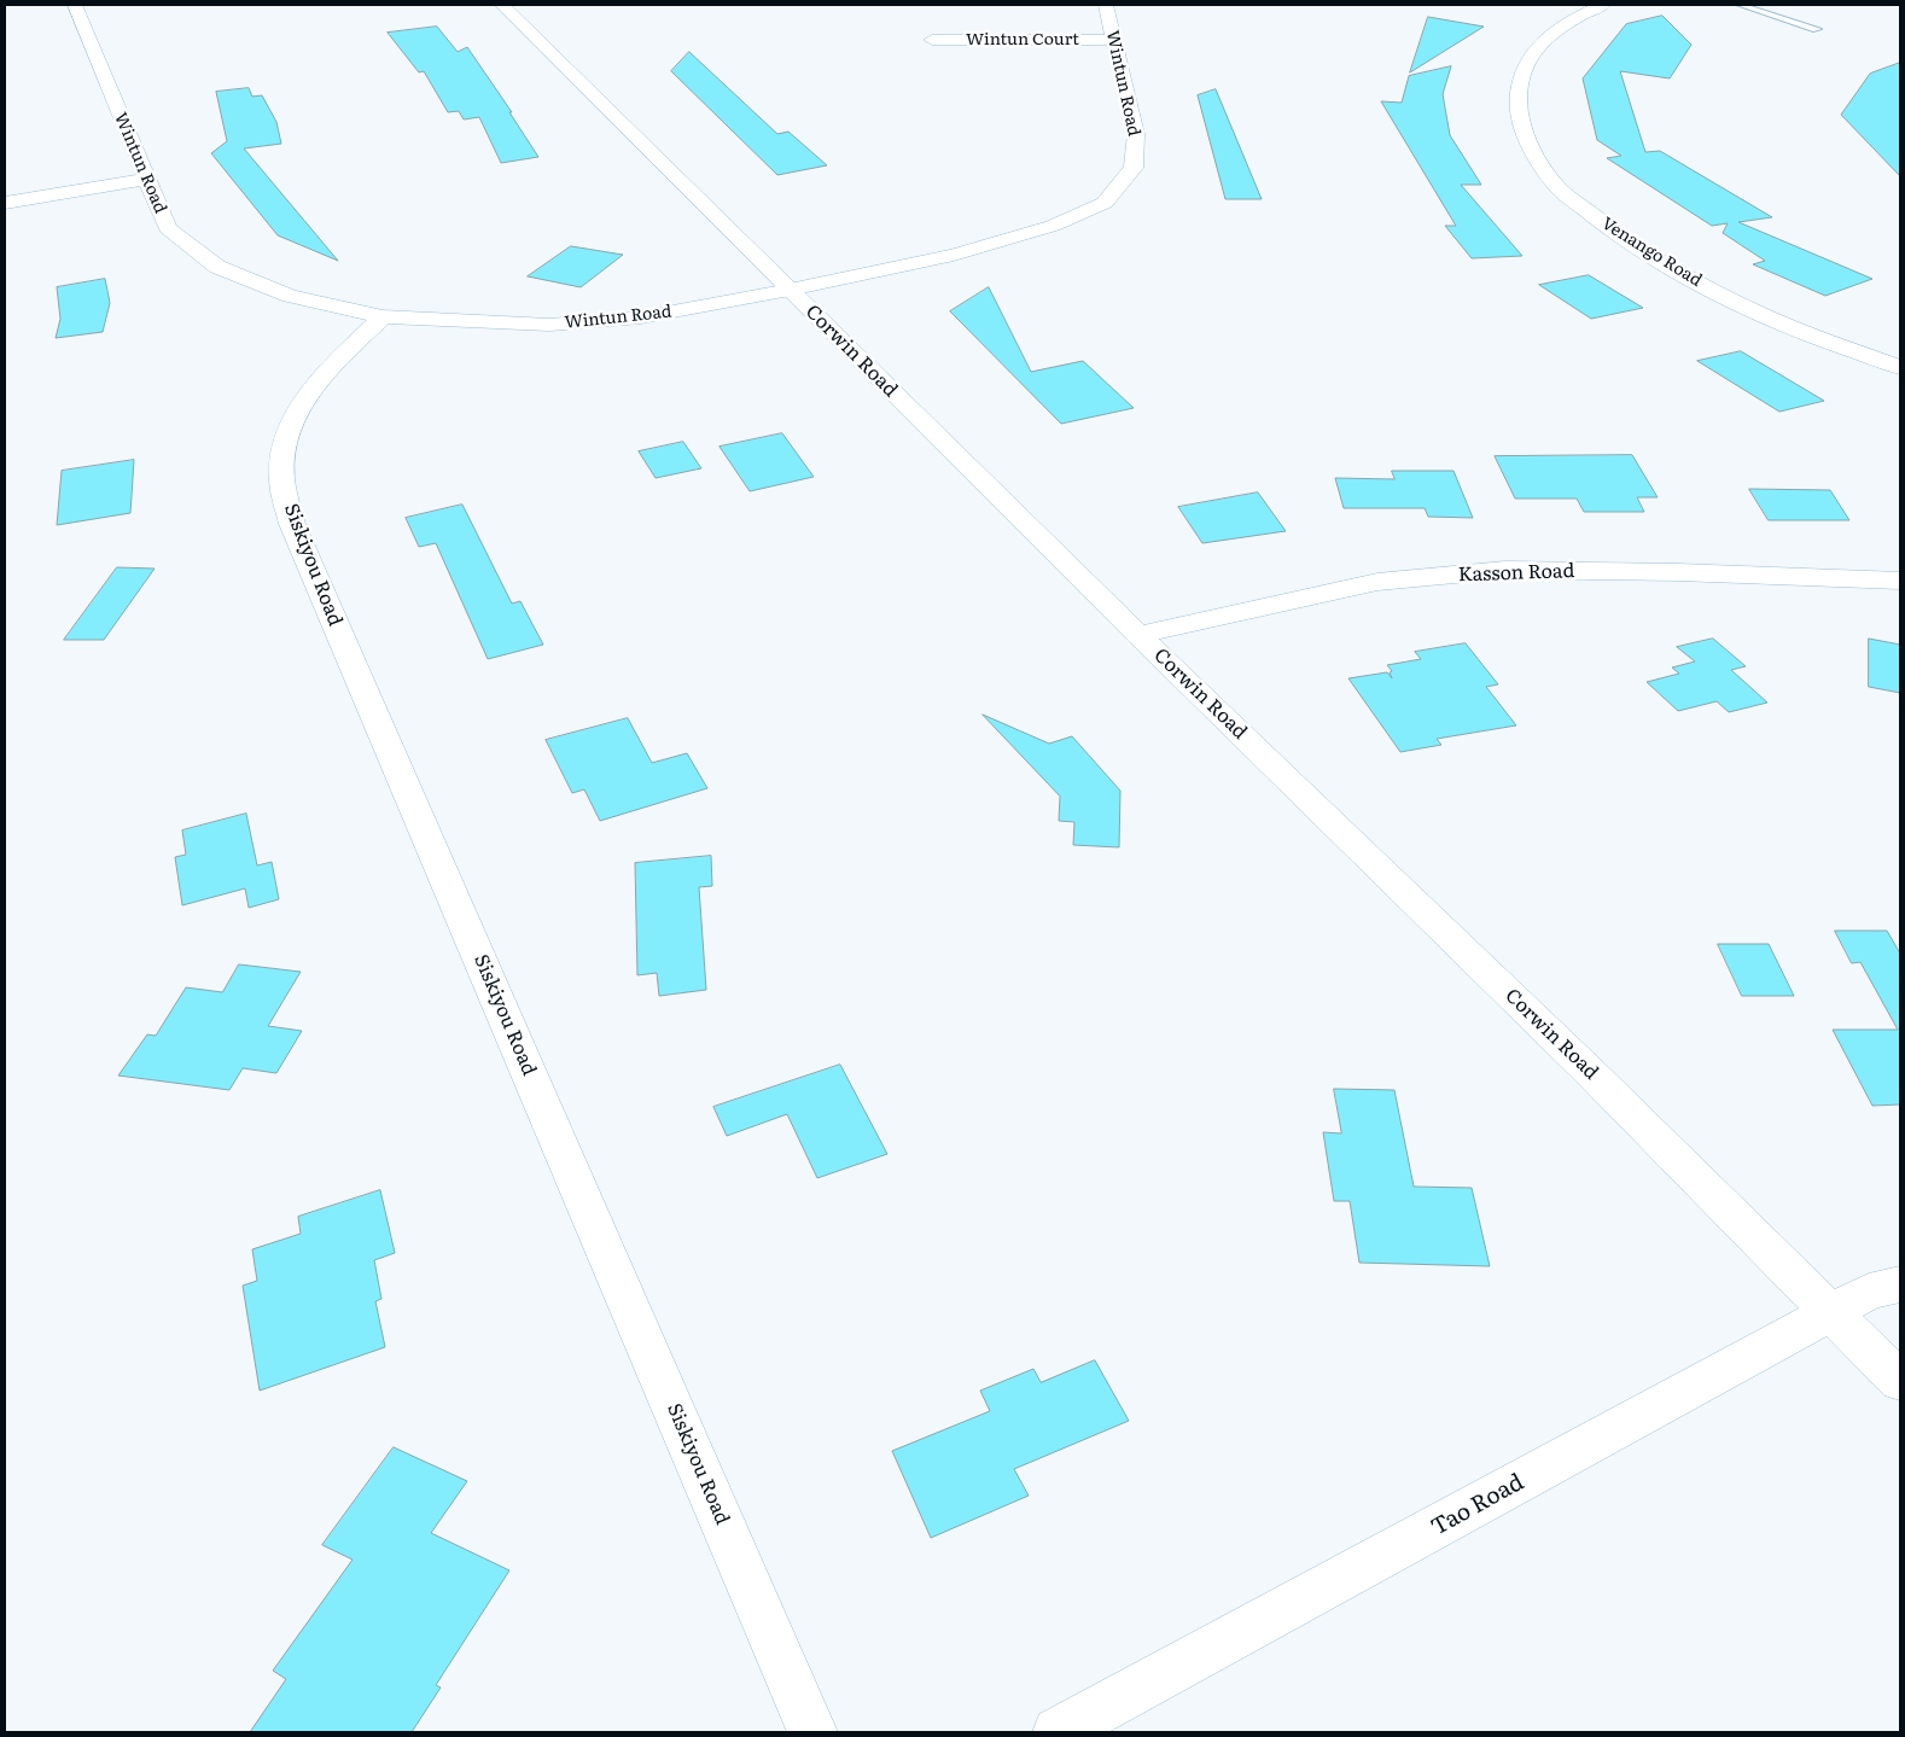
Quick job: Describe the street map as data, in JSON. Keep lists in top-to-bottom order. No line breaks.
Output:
{"streets":{"street":["Wintun Court","Wintun Road","Venango Road","Corwin Road","Siskiyou Road","Kasson Road","Tao Road"]},"crossings":[["Wintun Court","Wintun Road"],["Wintun Road","Corwin Road"],["Wintun Road","Siskiyou Road"],["Corwin Road","Kasson Road"],["Corwin Road","Tao Road"]]}
